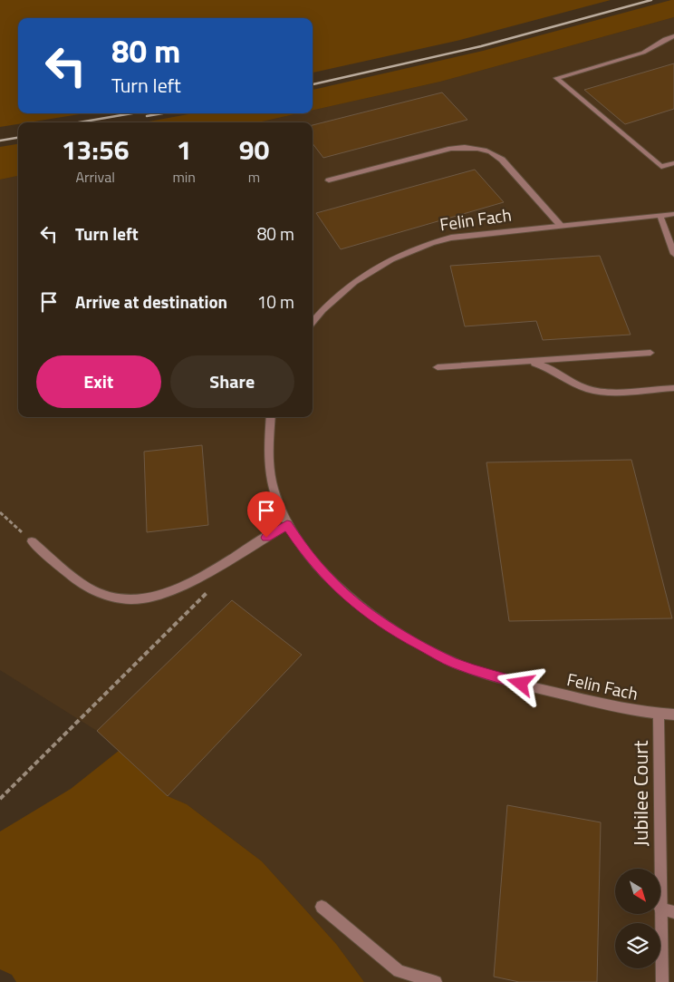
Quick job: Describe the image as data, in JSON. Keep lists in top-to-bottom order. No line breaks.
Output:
{"streets":{"street":["Felin Fach","Jubilee Court"]},"crossings":[["Felin Fach","Jubilee Court"]],"north":"bottom right","page":{"turn":["80 m","Turn left"],"eta":["13:56","Arrival","1","min","90","m"],"list":[{"name":"Turn left","value":"80 m"},{"name":"Arrive at destination","value":"10 m"}],"buttons":["Exit","Share"]}}
